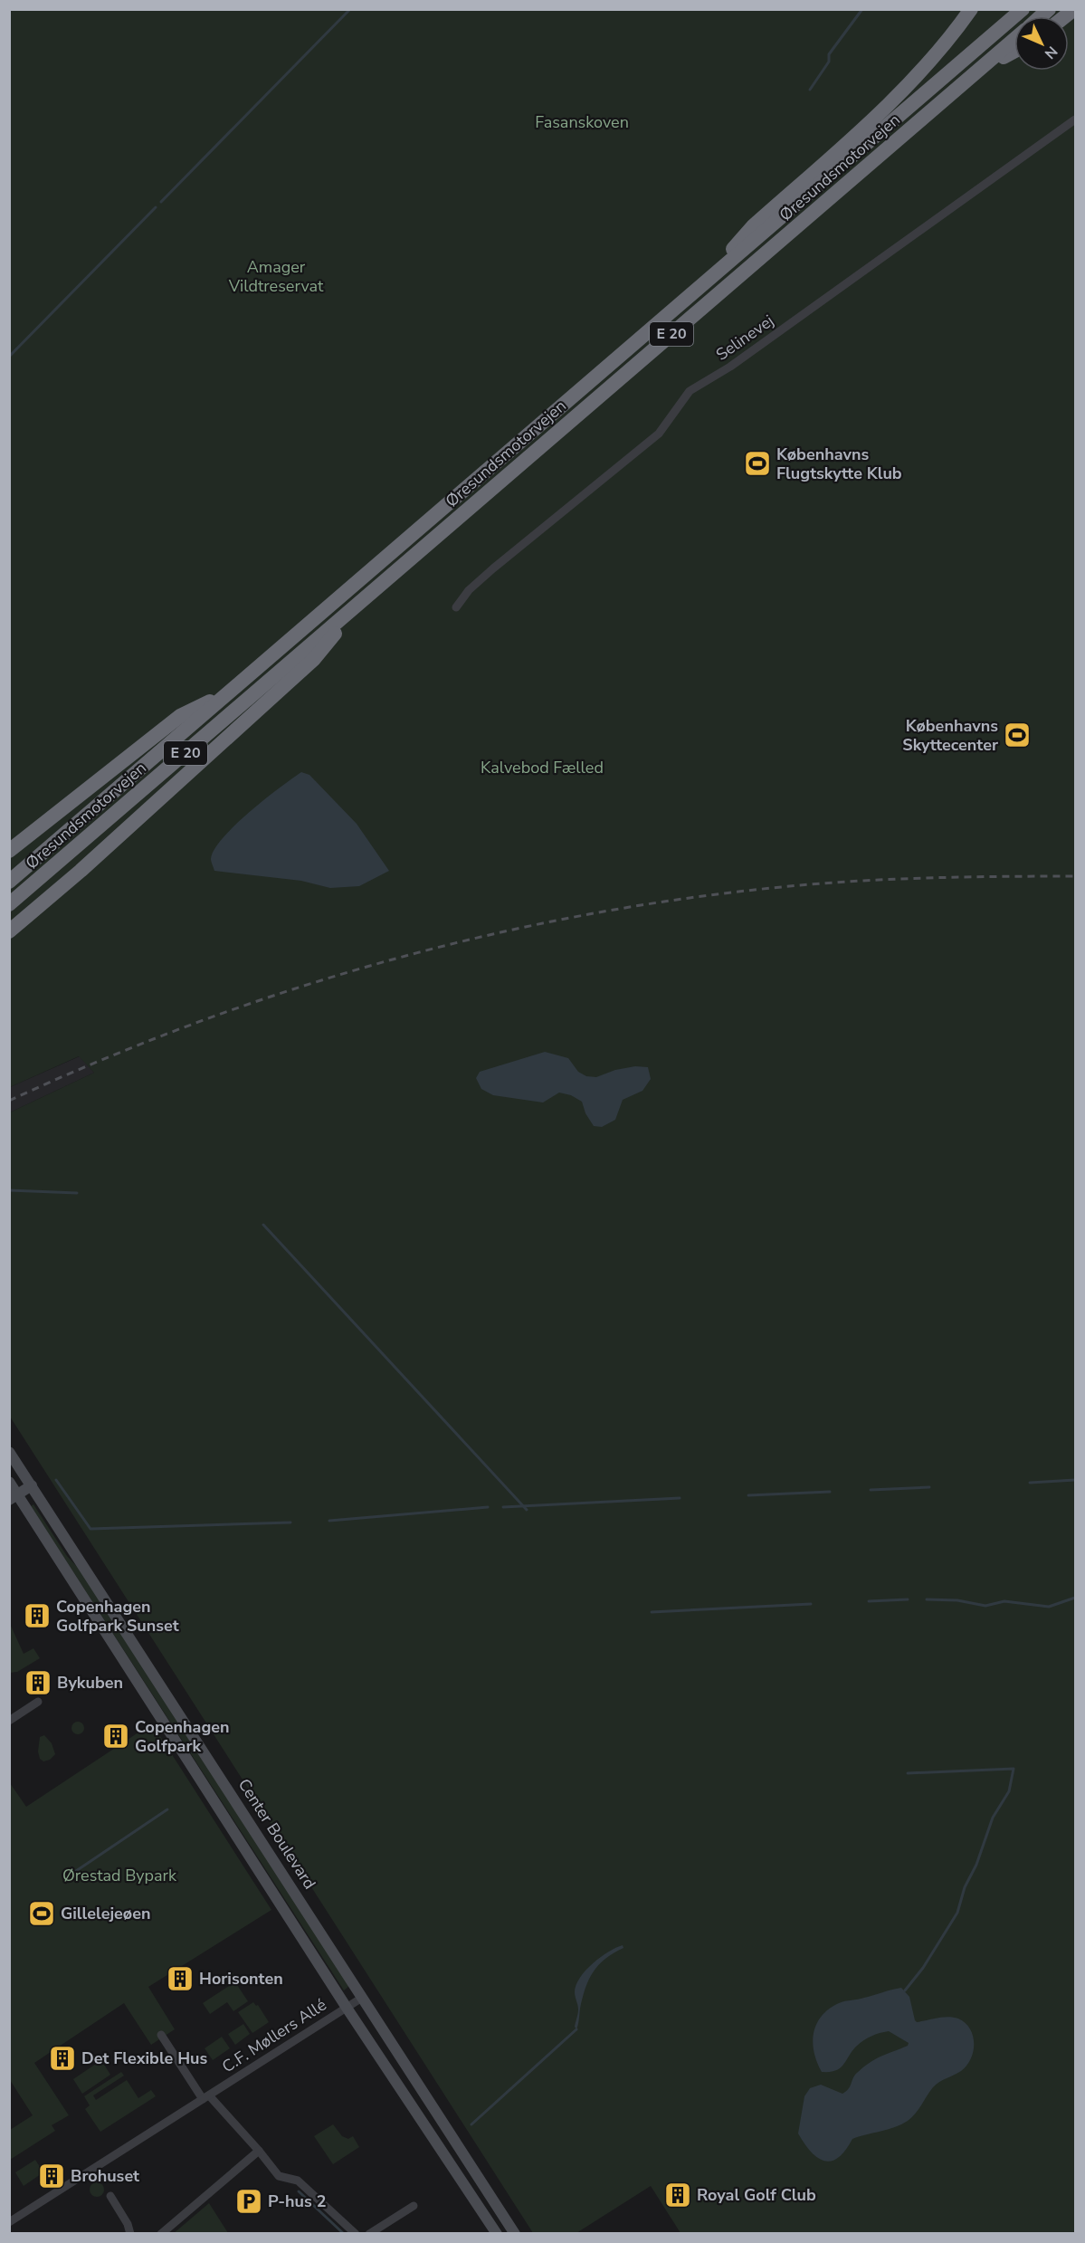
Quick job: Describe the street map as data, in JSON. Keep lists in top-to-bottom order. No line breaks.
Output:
{"streets":{"highway":["Øresundsmotorvejen","E 20"],"street":["Selinevej","Center Boulevard","C.F. Møllers Allé"]},"crossings":[["Center Boulevard","C.F. Møllers Allé"]],"parks":["Fasanskoven","Amager Vildtreservat","Kalvebod Fælled","Ørestad Bypark"],"places":{"sports":["Københavns Flugtskytte Klub","Københavns Skyttecenter","Gillelejeøen"],"building":["Copenhagen Golfpark Sunset","Bykuben","Copenhagen Golfpark","Horisonten","Det Flexible Hus","Brohuset","Royal Golf Club"],"parking":["P-hus 2"]},"north":"bottom right"}
